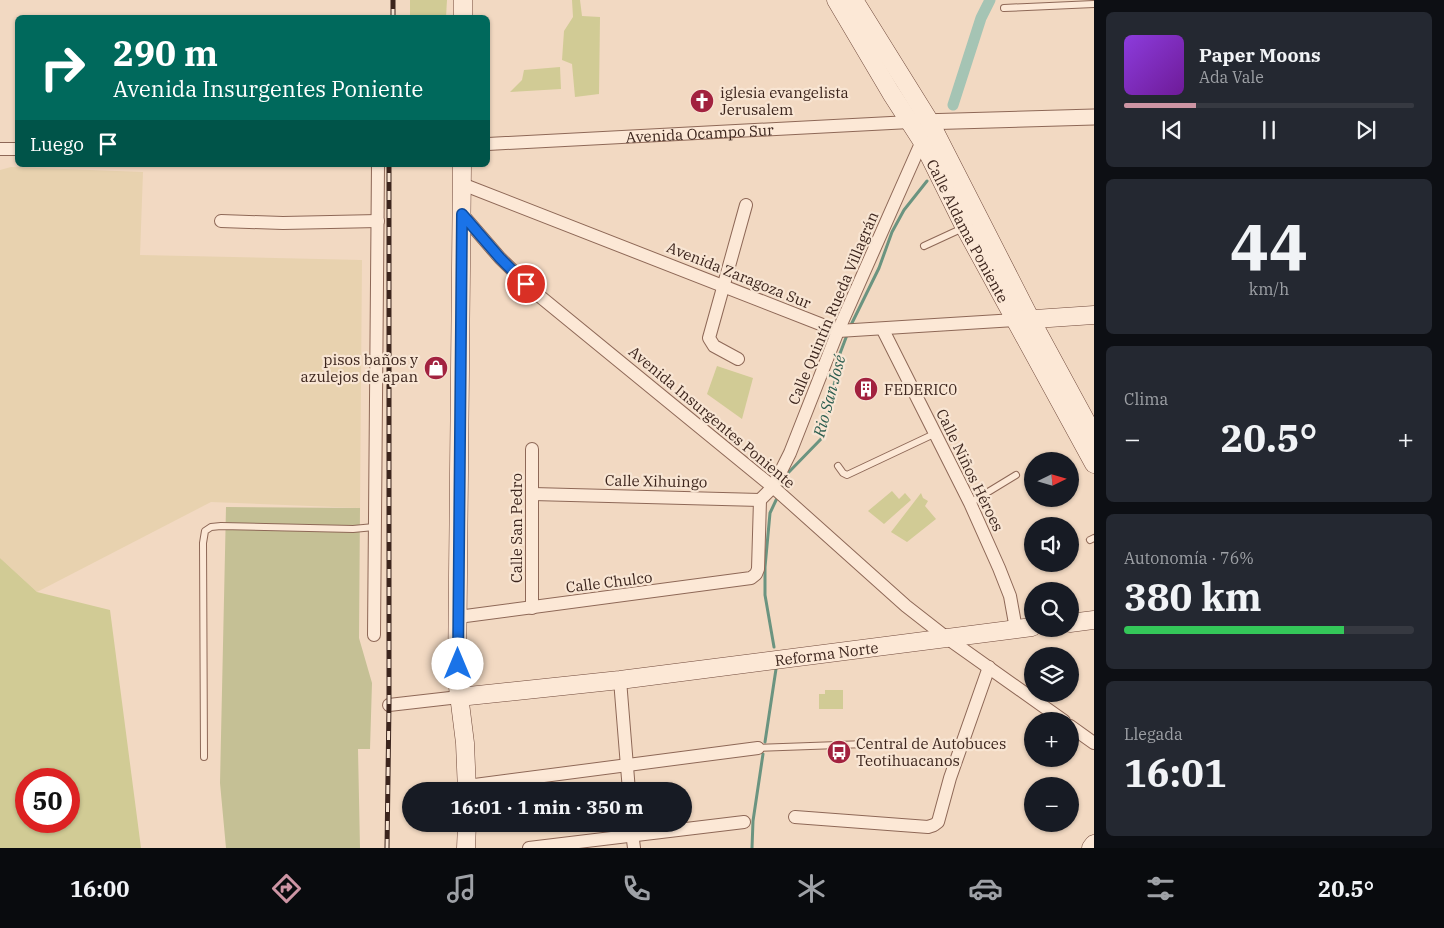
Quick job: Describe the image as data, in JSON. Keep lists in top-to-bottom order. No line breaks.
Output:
{"streets":{"main road":["Calle Aldama Poniente","Reforma Norte"],"street":["Avenida Ocampo Sur","Avenida Zaragoza Sur","Calle Quintín Rueda Villagrán","Avenida Insurgentes Poniente","Calle Niños Héroes","Calle Xihuingo","Calle San Pedro","Calle Chulco"]},"crossings":[["Avenida Ocampo Sur","Calle Aldama Poniente"],["Calle Aldama Poniente","Avenida Zaragoza Sur"],["Calle Aldama Poniente","Calle Quintín Rueda Villagrán"],["Avenida Zaragoza Sur","Calle Quintín Rueda Villagrán"],["Avenida Zaragoza Sur","Calle Niños Héroes"],["Calle Quintín Rueda Villagrán","Avenida Insurgentes Poniente"],["Avenida Insurgentes Poniente","Reforma Norte"],["Calle Niños Héroes","Reforma Norte"],["Calle Xihuingo","Calle San Pedro"],["Calle Xihuingo","Calle Chulco"],["Calle San Pedro","Calle Chulco"]],"water":["Rio San José"],"places":{"church":["iglesia evangelista Jerusalem"],"shop":["pisos baños y azulejos de apan"],"building":["FEDERIC0"],"bus stop":["Central de Autobuces Teotihuacanos"]},"north":"right","page":{"turn":["290 m","Avenida Insurgentes Poniente"],"song":["Paper Moons","Ada Vale"],"then":"Luego","tile":[["44","km/h"],"Clima",["Autonomía · 76%","380 km"],["Llegada","16:01"]],"heat":["−","20.5°","+"],"map_buttons":["+","−"],"limit":"50","trip":"16:01 · 1 min · 350 m","tabs":["16:00","20.5°"]}}
